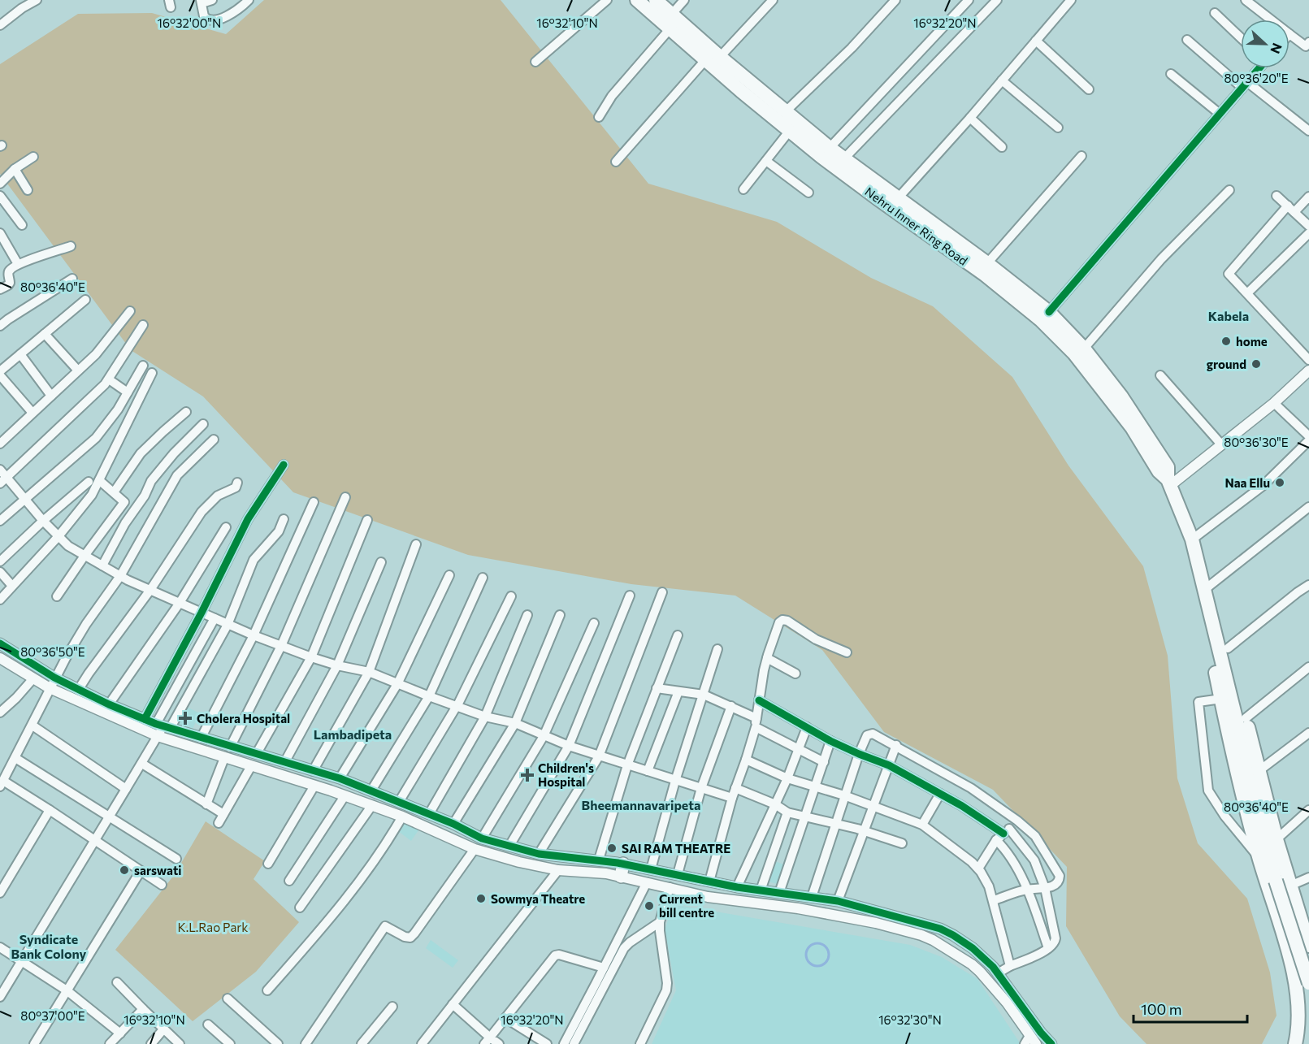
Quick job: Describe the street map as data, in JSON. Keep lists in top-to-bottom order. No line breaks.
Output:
{"streets":{"main road":["Nehru Inner Ring Road"]},"districts":["Kabela","Lambadipeta","Bheemannavaripeta","Syndicate Bank Colony"],"parks":["K.L.Rao Park"],"places":{"other":["home","ground","Naa Ellu","SAI RAM THEATRE","sarswati","Sowmya Theatre","Current bill centre"],"health":["Cholera Hospital","Children's Hospital"]},"scale_bar":"100 m","north":"right","coordinates":["16°32'00\"N","16°32'10\"N","16°32'20\"N","80°36'20\"E","80°36'40\"E","80°36'30\"E","80°36'50\"E","80°37'00\"E","16°32'30\"N"]}
